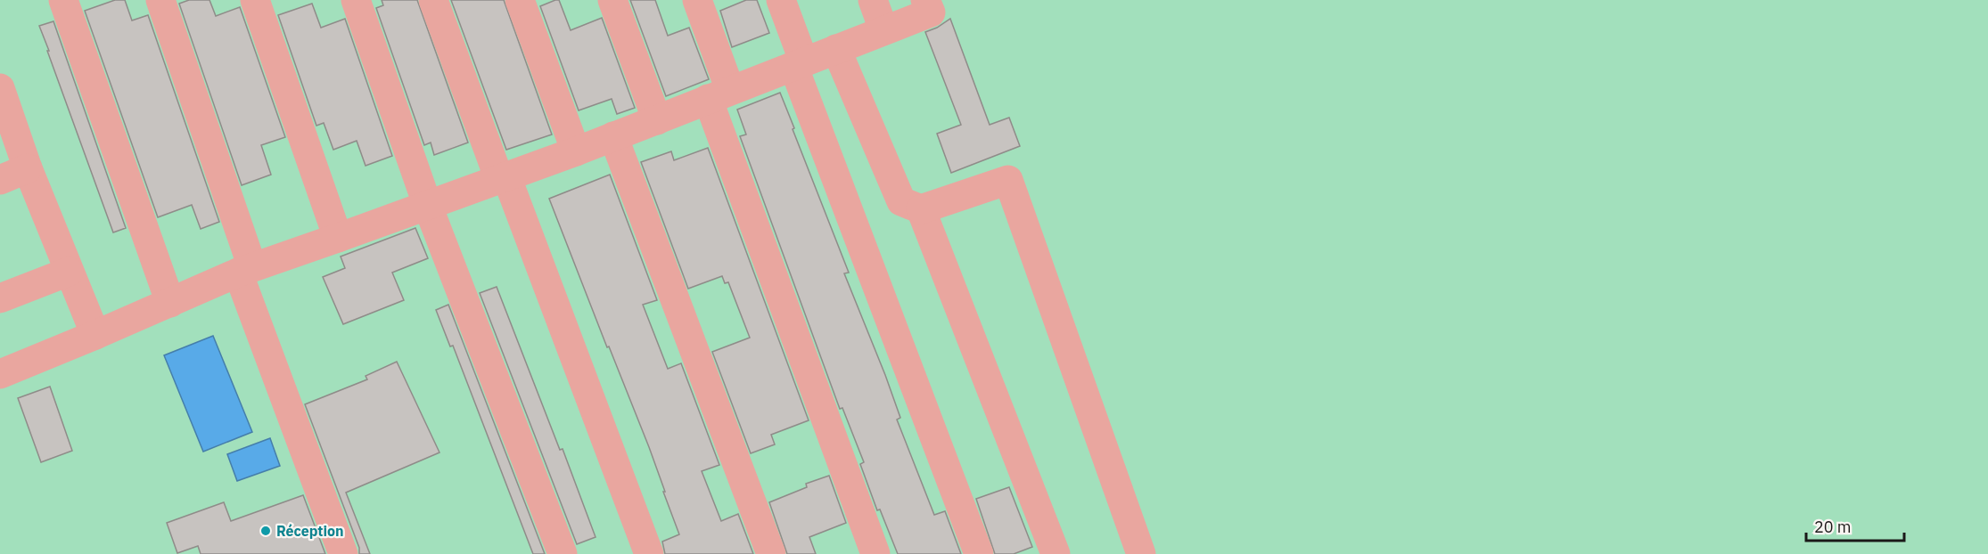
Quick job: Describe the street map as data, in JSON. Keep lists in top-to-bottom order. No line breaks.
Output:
{"places":["Réception"],"scale_bar":"20 m"}
